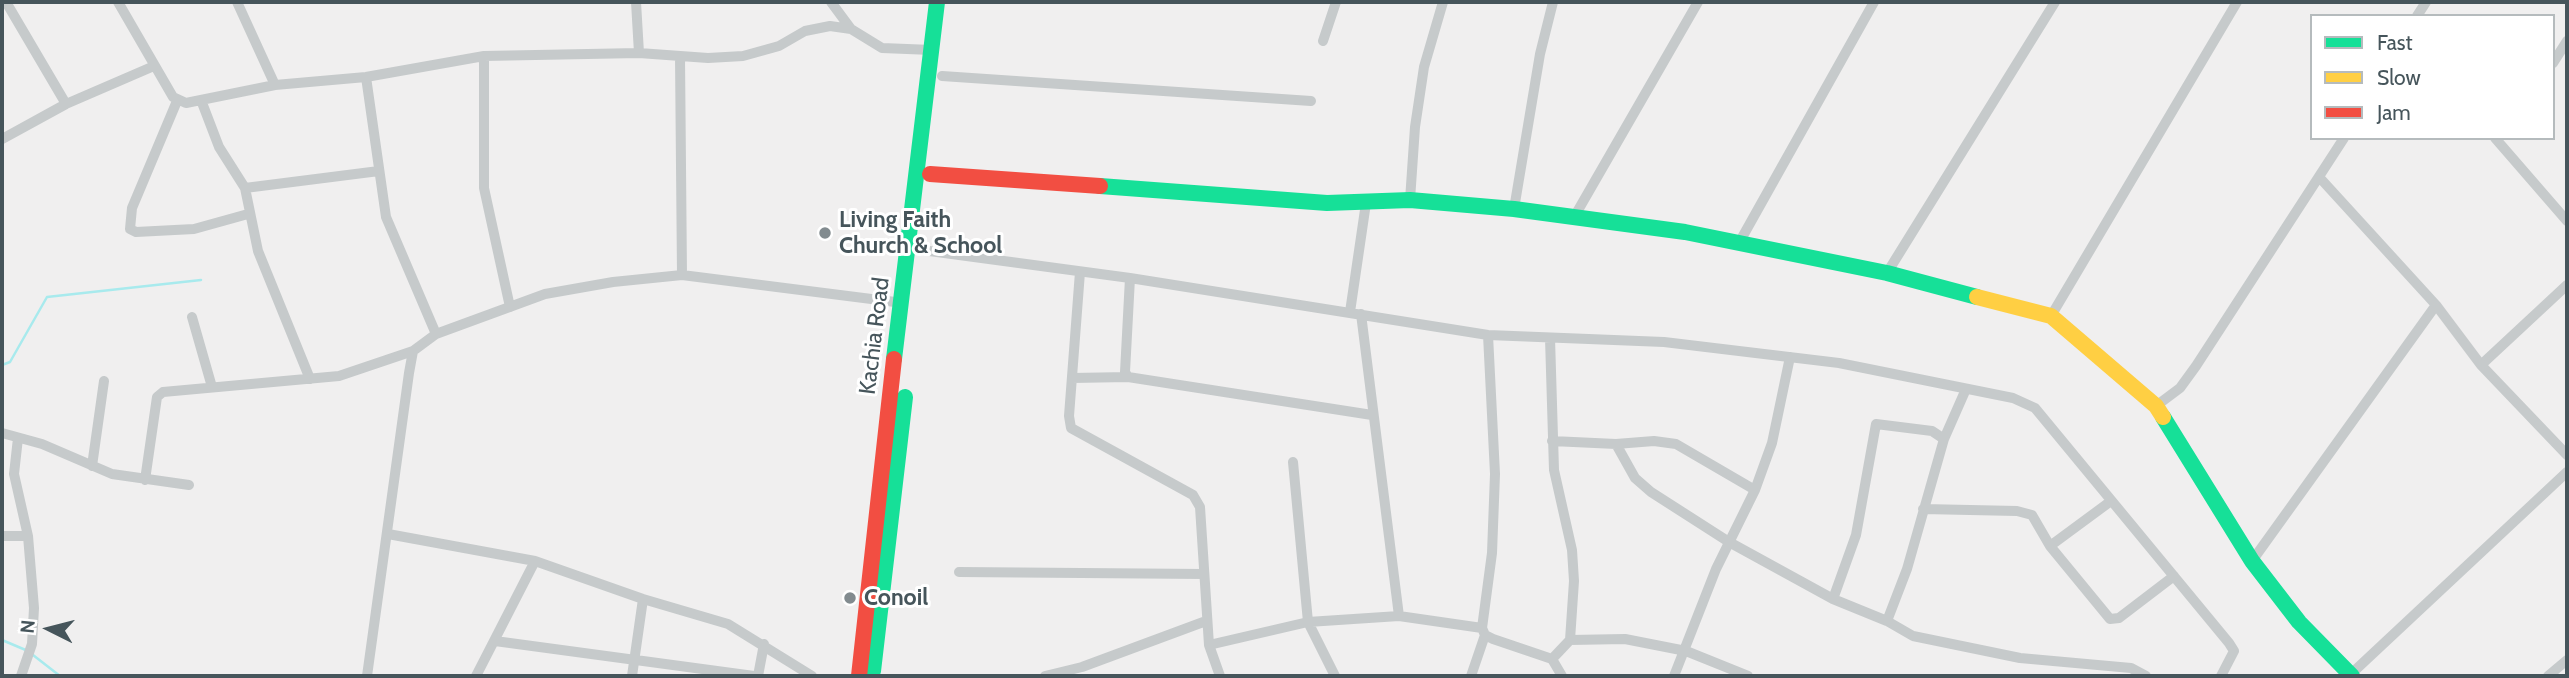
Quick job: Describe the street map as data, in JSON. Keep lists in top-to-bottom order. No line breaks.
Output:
{"streets":{"main road":["Kachia Road"]},"places":["Living Faith Church & School","Conoil"],"legend":["Fast","Slow","Jam"],"north":"left"}
